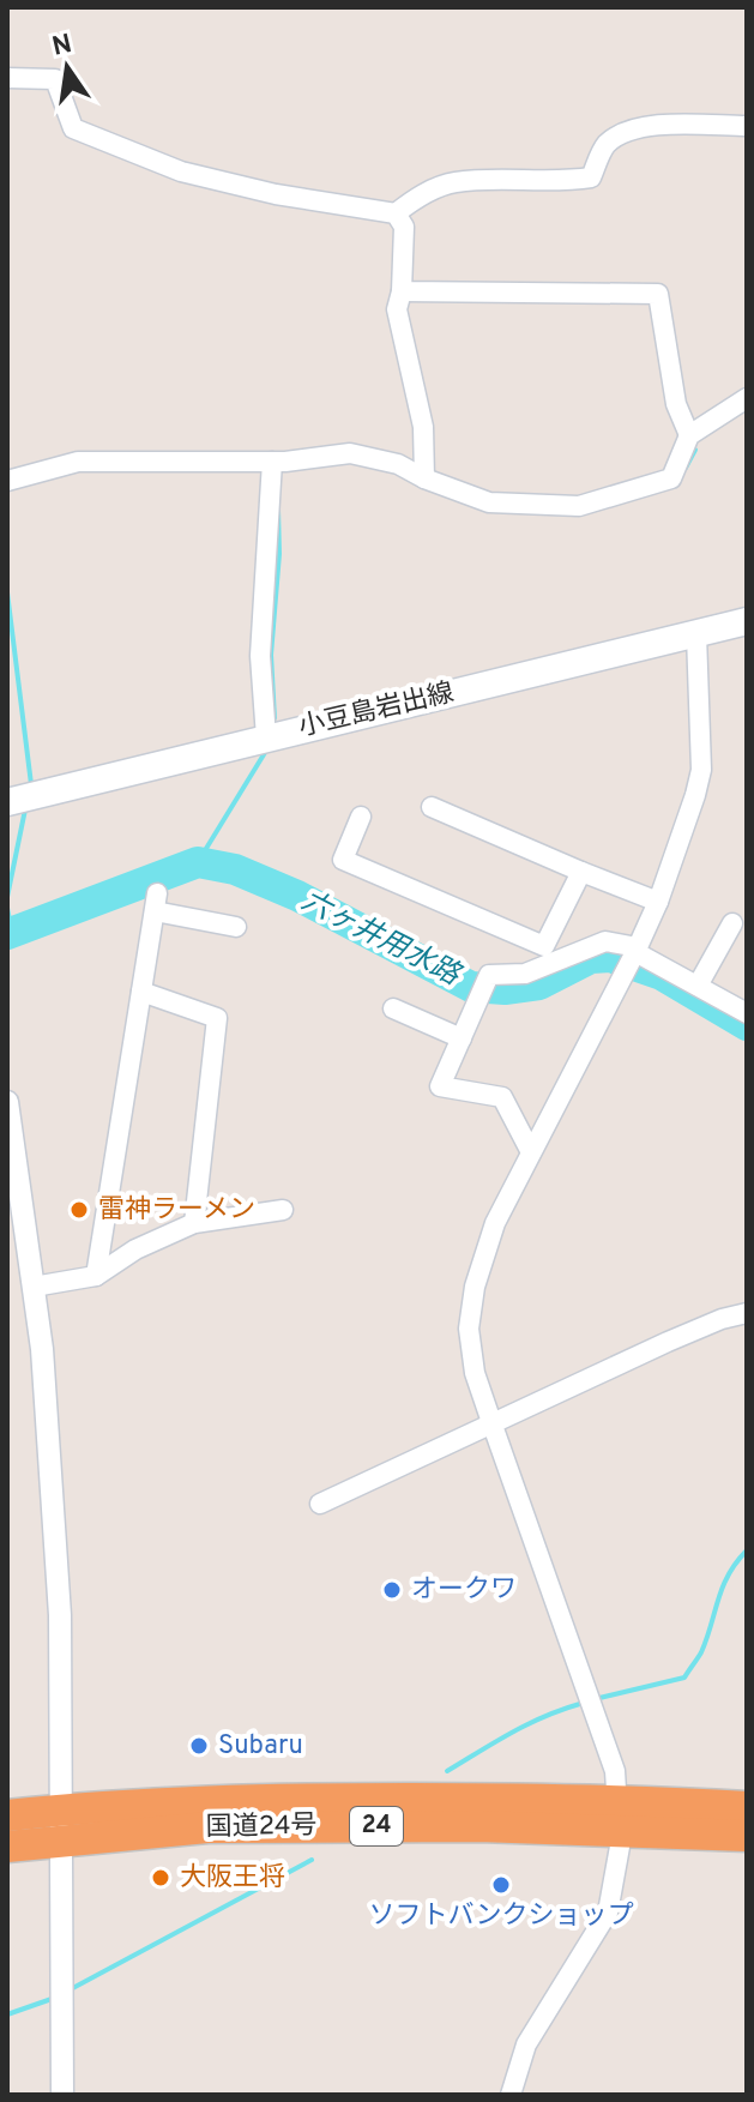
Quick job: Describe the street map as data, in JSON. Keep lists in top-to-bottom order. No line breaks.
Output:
{"streets":{"highway":["24","国道24号"],"main road":["小豆島岩出線"]},"water":["六ヶ井用水路"],"places":["雷神ラーメン","オークワ","Subaru","大阪王将","ソフトバンクショップ"],"north":"top"}
